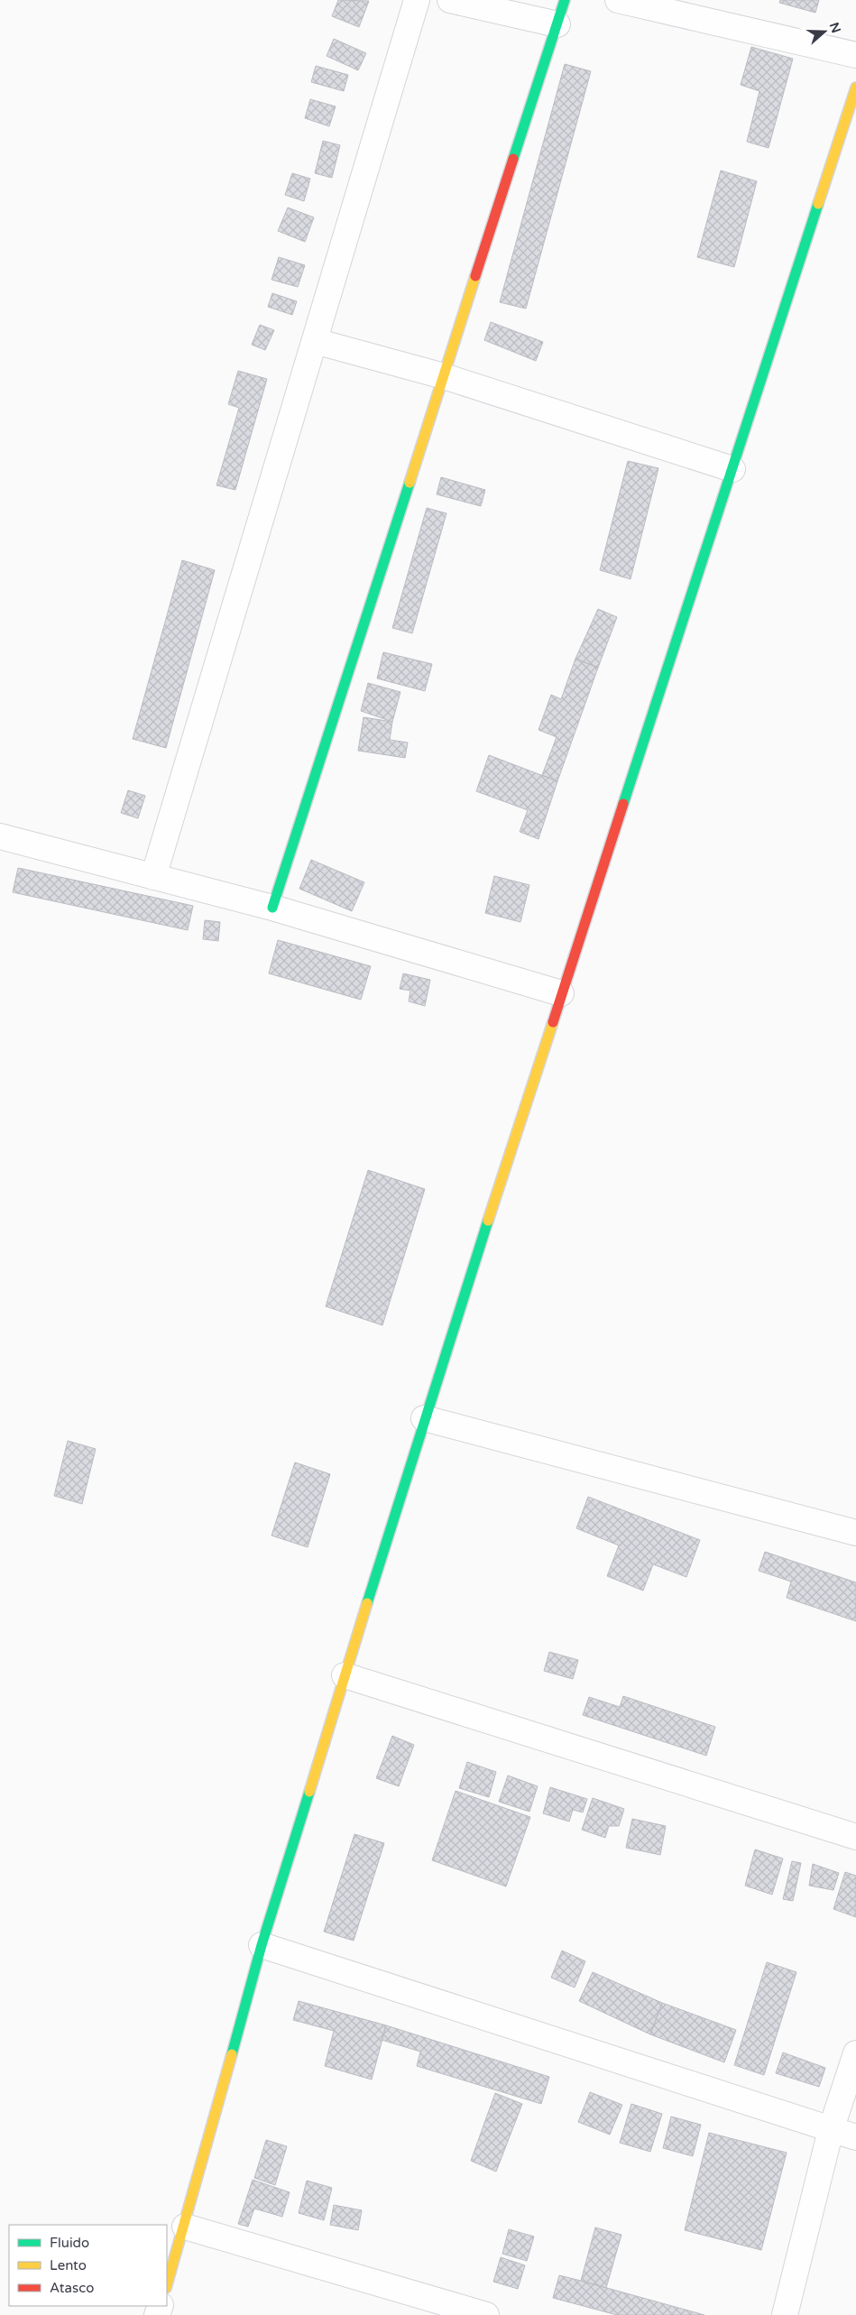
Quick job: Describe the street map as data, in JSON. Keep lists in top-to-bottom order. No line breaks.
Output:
{"legend":["Fluido","Lento","Atasco"],"north":"right"}
